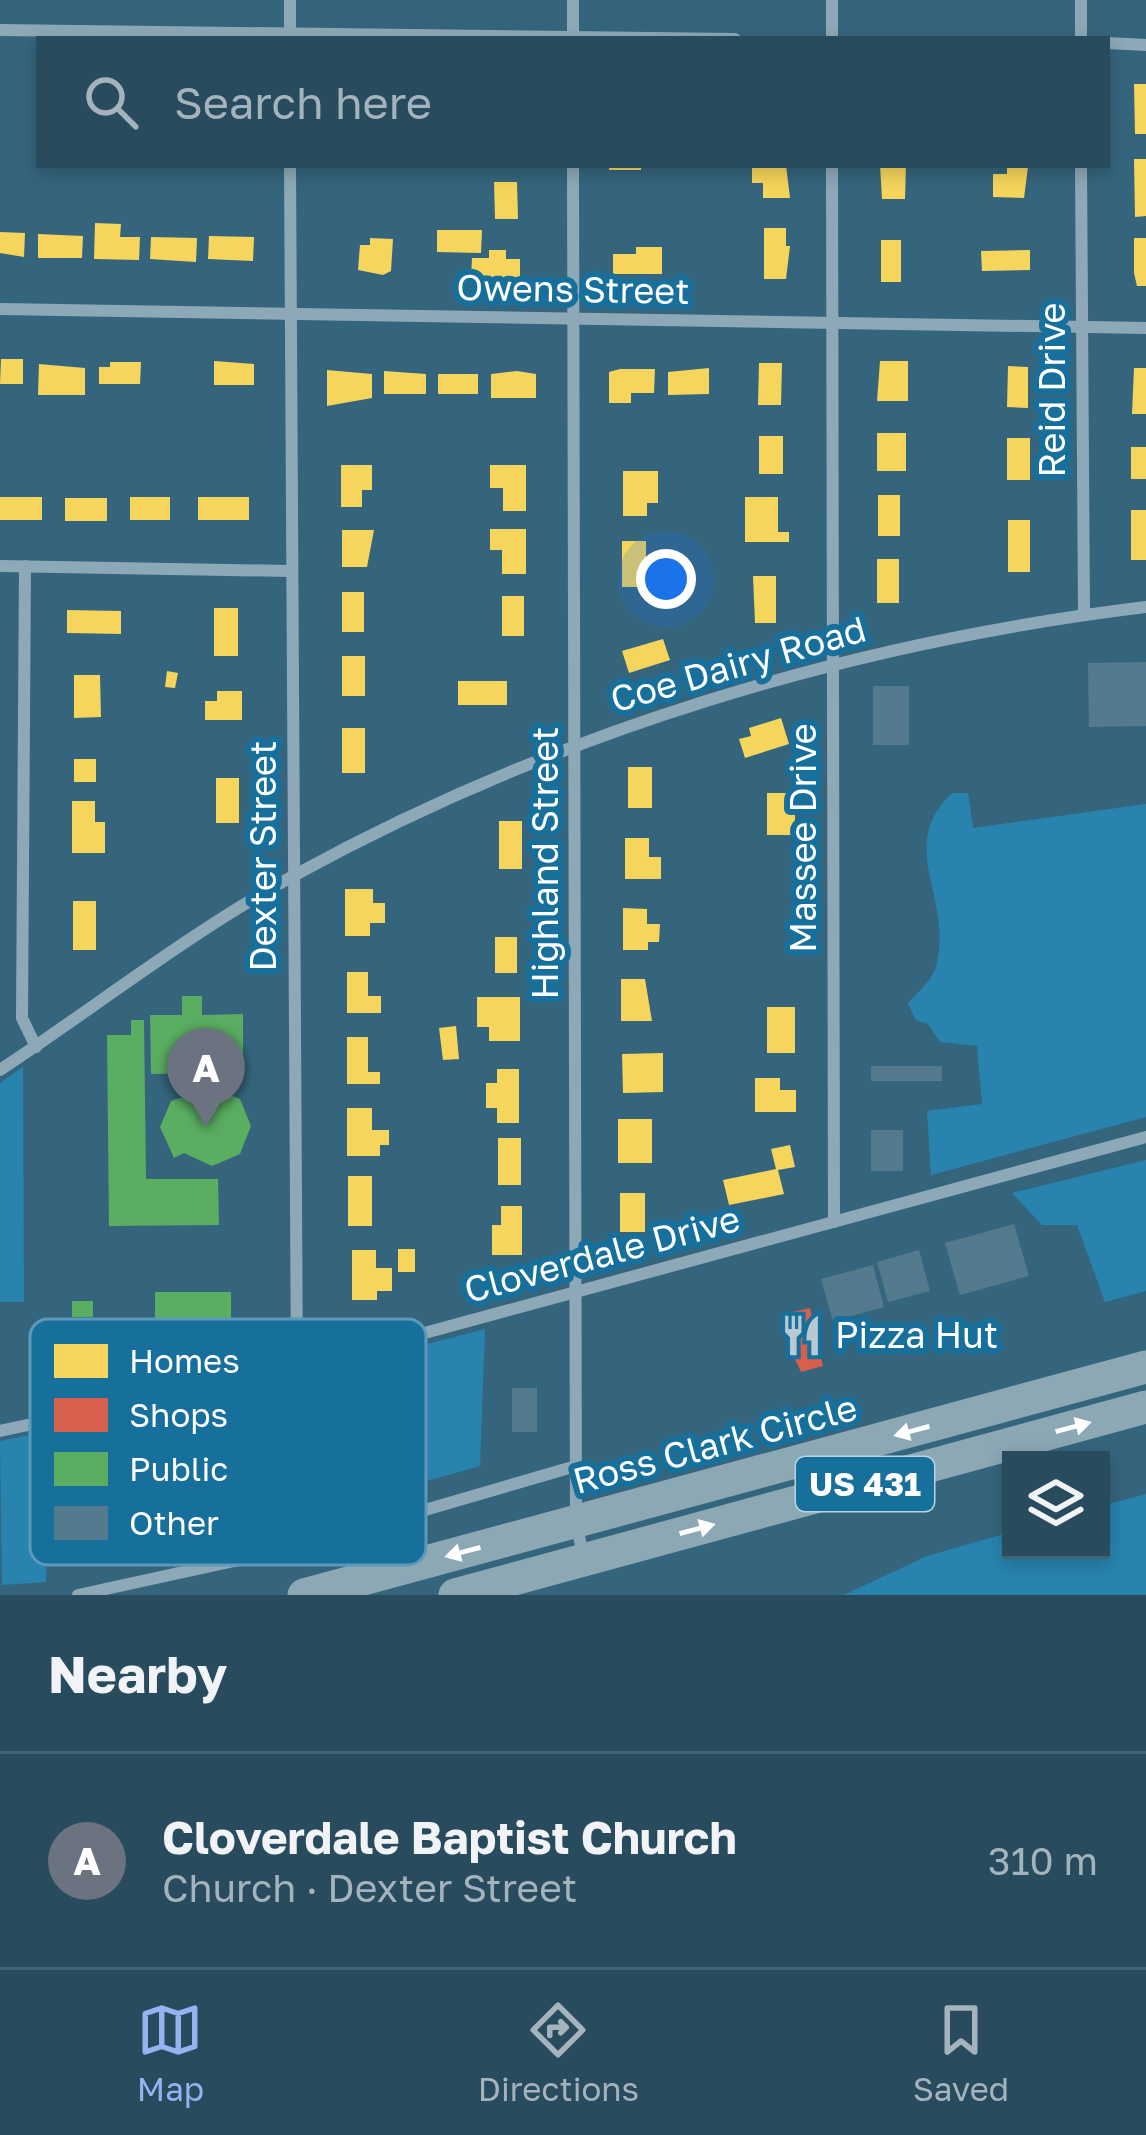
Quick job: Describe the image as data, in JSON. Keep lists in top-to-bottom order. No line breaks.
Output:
{"streets":{"highway":["Ross Clark Circle","US 431"],"street":["Owens Street","Reid Drive","Coe Dairy Road","Massee Drive","Dexter Street","Highland Street","Cloverdale Drive"]},"crossings":[["Owens Street","Reid Drive"],["Owens Street","Massee Drive"],["Owens Street","Dexter Street"],["Owens Street","Highland Street"],["Reid Drive","Coe Dairy Road"],["Coe Dairy Road","Massee Drive"],["Coe Dairy Road","Dexter Street"],["Coe Dairy Road","Highland Street"],["Massee Drive","Cloverdale Drive"],["Highland Street","Cloverdale Drive"],["Highland Street","Ross Clark Circle"],["Highland Street","US 431"]],"places":{"restaurant":["Pizza Hut"]},"legend":["Homes","Shops","Public","Other"],"page":{"search":"Search here","pins":"A","heading":"Nearby","list":[{"mark":"A","name":"Cloverdale Baptist Church","note":"Church · Dexter Street","value":"310 m"}],"nav":["Map","Directions","Saved"]}}
